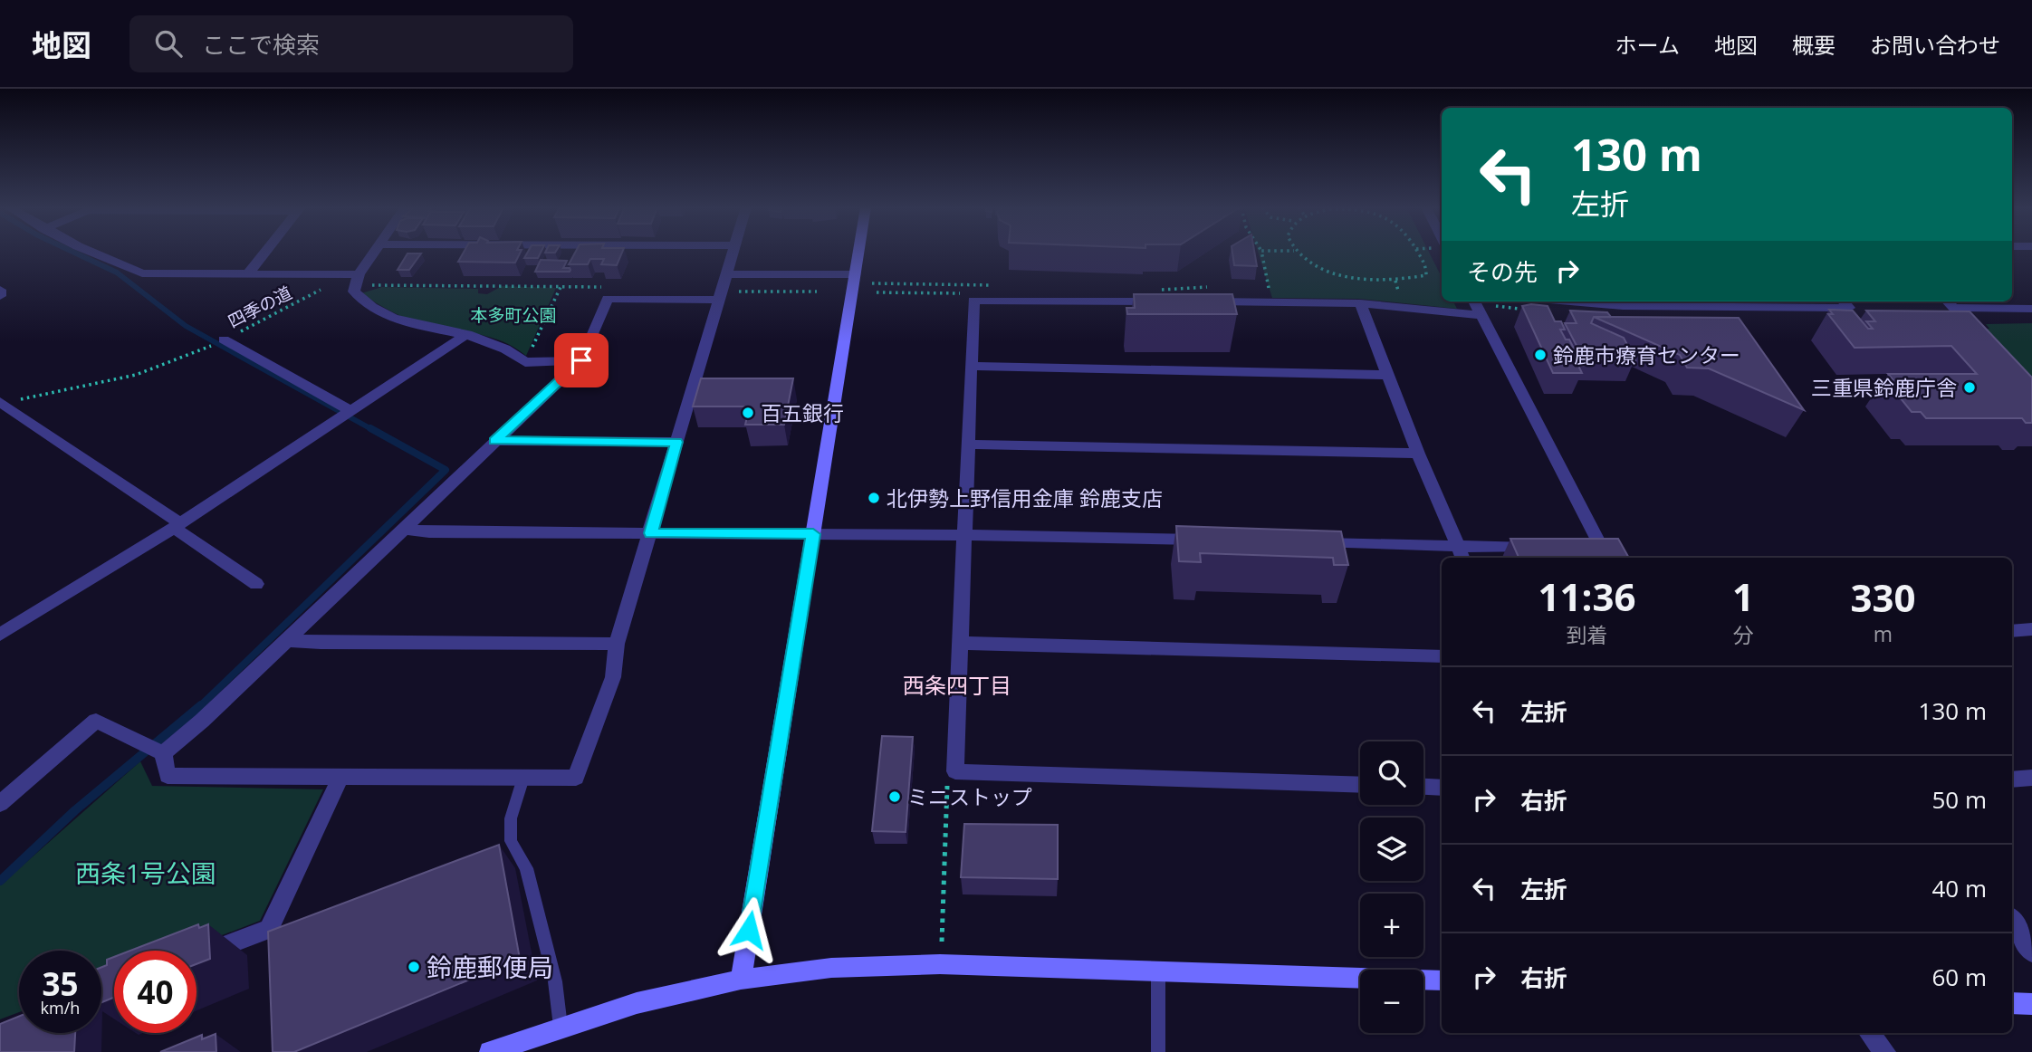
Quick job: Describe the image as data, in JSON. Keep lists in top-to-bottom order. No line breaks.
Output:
{"streets":{"path":["四季の道"]},"districts":["西条四丁目"],"parks":["本多町公園","西条1号公園"],"places":["鈴鹿市療育センター","三重県鈴鹿庁舎","百五銀行","北伊勢上野信用金庫 鈴鹿支店","ミニストップ","鈴鹿郵便局"],"page":{"header":"地図","search":"ここで検索","nav":["ホーム","地図","概要","お問い合わせ"],"turn":["130 m","左折"],"then":"その先","eta":["11:36","到着","1","分","330","m"],"list":[{"name":"左折","value":"130 m"},{"name":"右折","value":"50 m"},{"name":"左折","value":"40 m"},{"name":"右折","value":"60 m"}],"map_buttons":["+","−"],"speed":"35 km/h","limit":"40"}}
